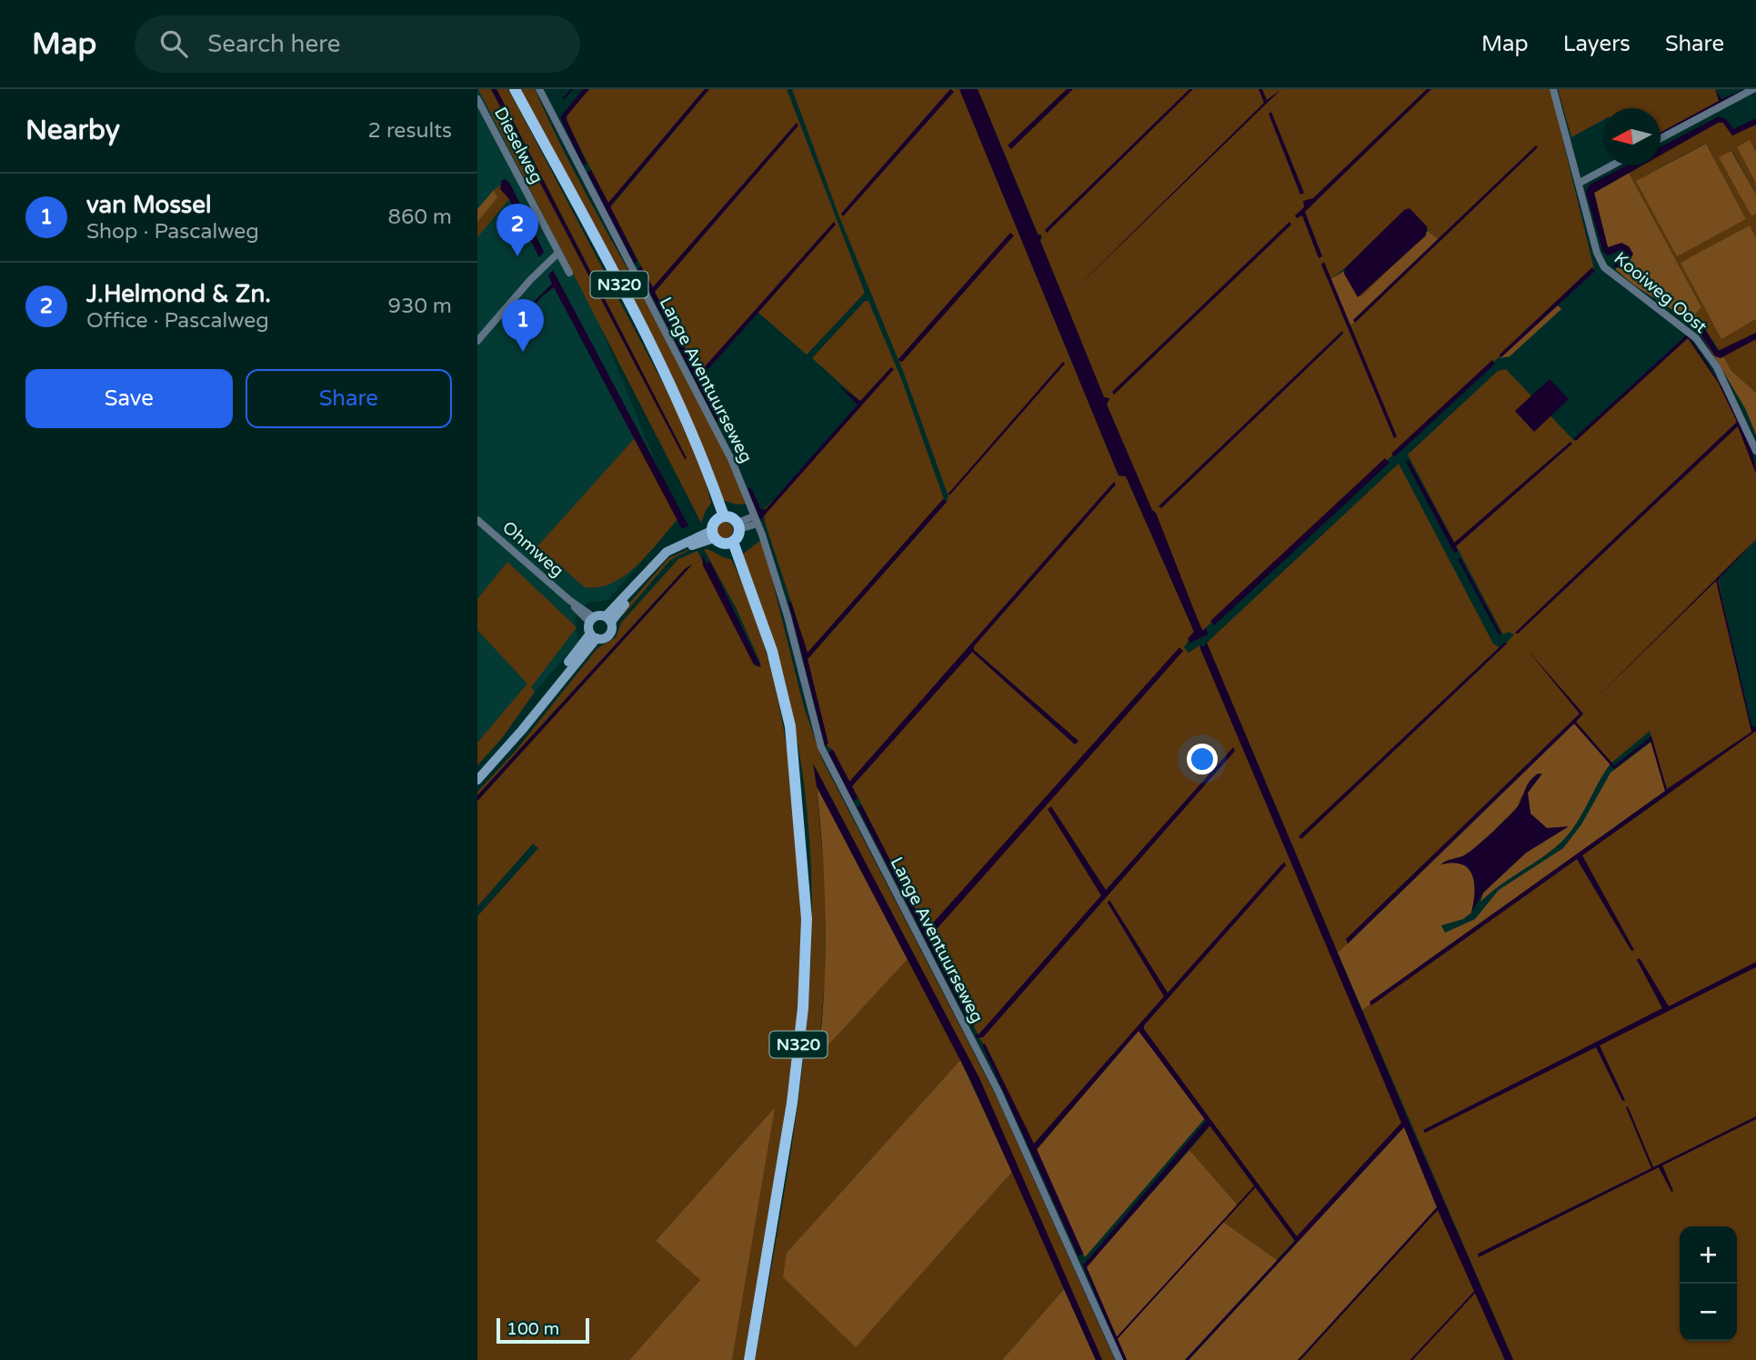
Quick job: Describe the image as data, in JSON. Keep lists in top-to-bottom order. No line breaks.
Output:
{"streets":{"main road":["N320"],"street":["Dieselweg","Kooiweg Oost","Lange Aventuurseweg","Ohmweg"]},"scale_bar":"100 m","north":"left","page":{"header":"Map","search":"Search here","nav":["Map","Layers","Share"],"heading":["Nearby","2 results"],"list":[{"mark":"1","name":"van Mossel","note":"Shop · Pascalweg","value":"860 m"},{"mark":"2","name":"J.Helmond & Zn.","note":"Office · Pascalweg","value":"930 m"}],"pins":["2","1"],"buttons":["Save","Share"],"map_buttons":["+","−"],"scale":"100 m"}}
